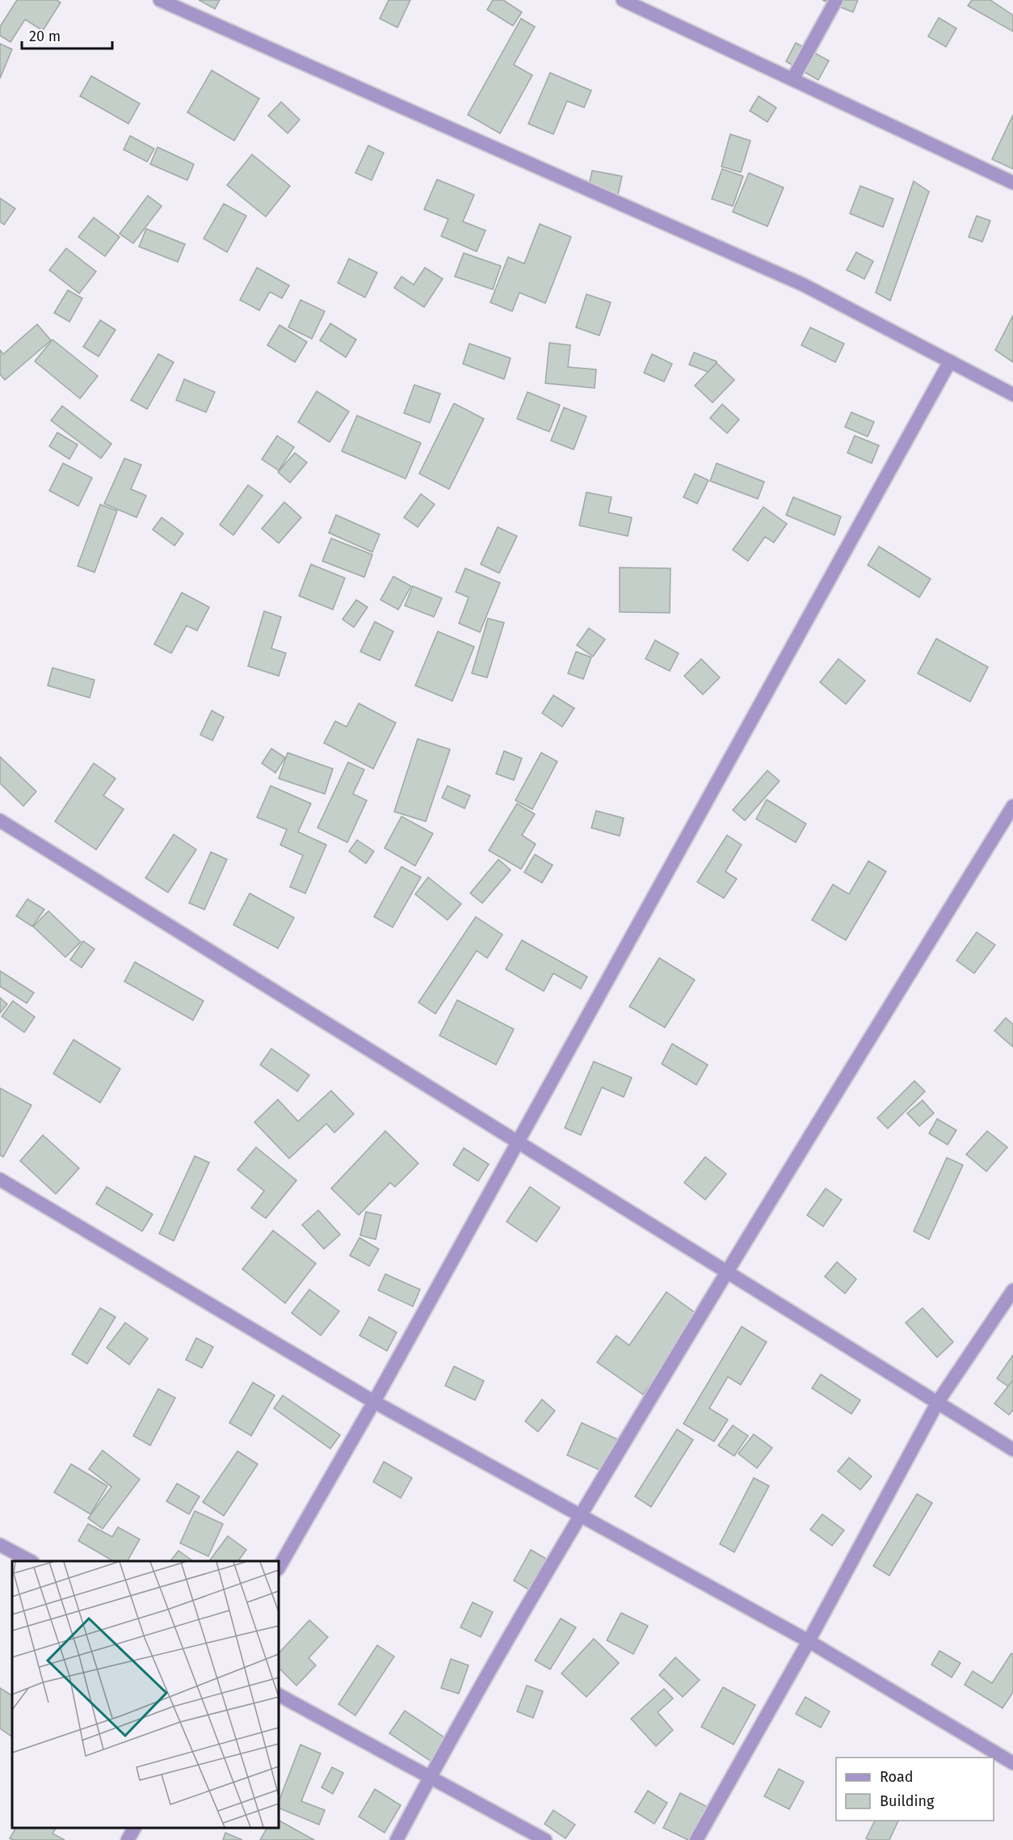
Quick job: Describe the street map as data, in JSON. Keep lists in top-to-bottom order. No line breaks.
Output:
{"legend":["Road","Building"],"scale_bar":"20 m"}
